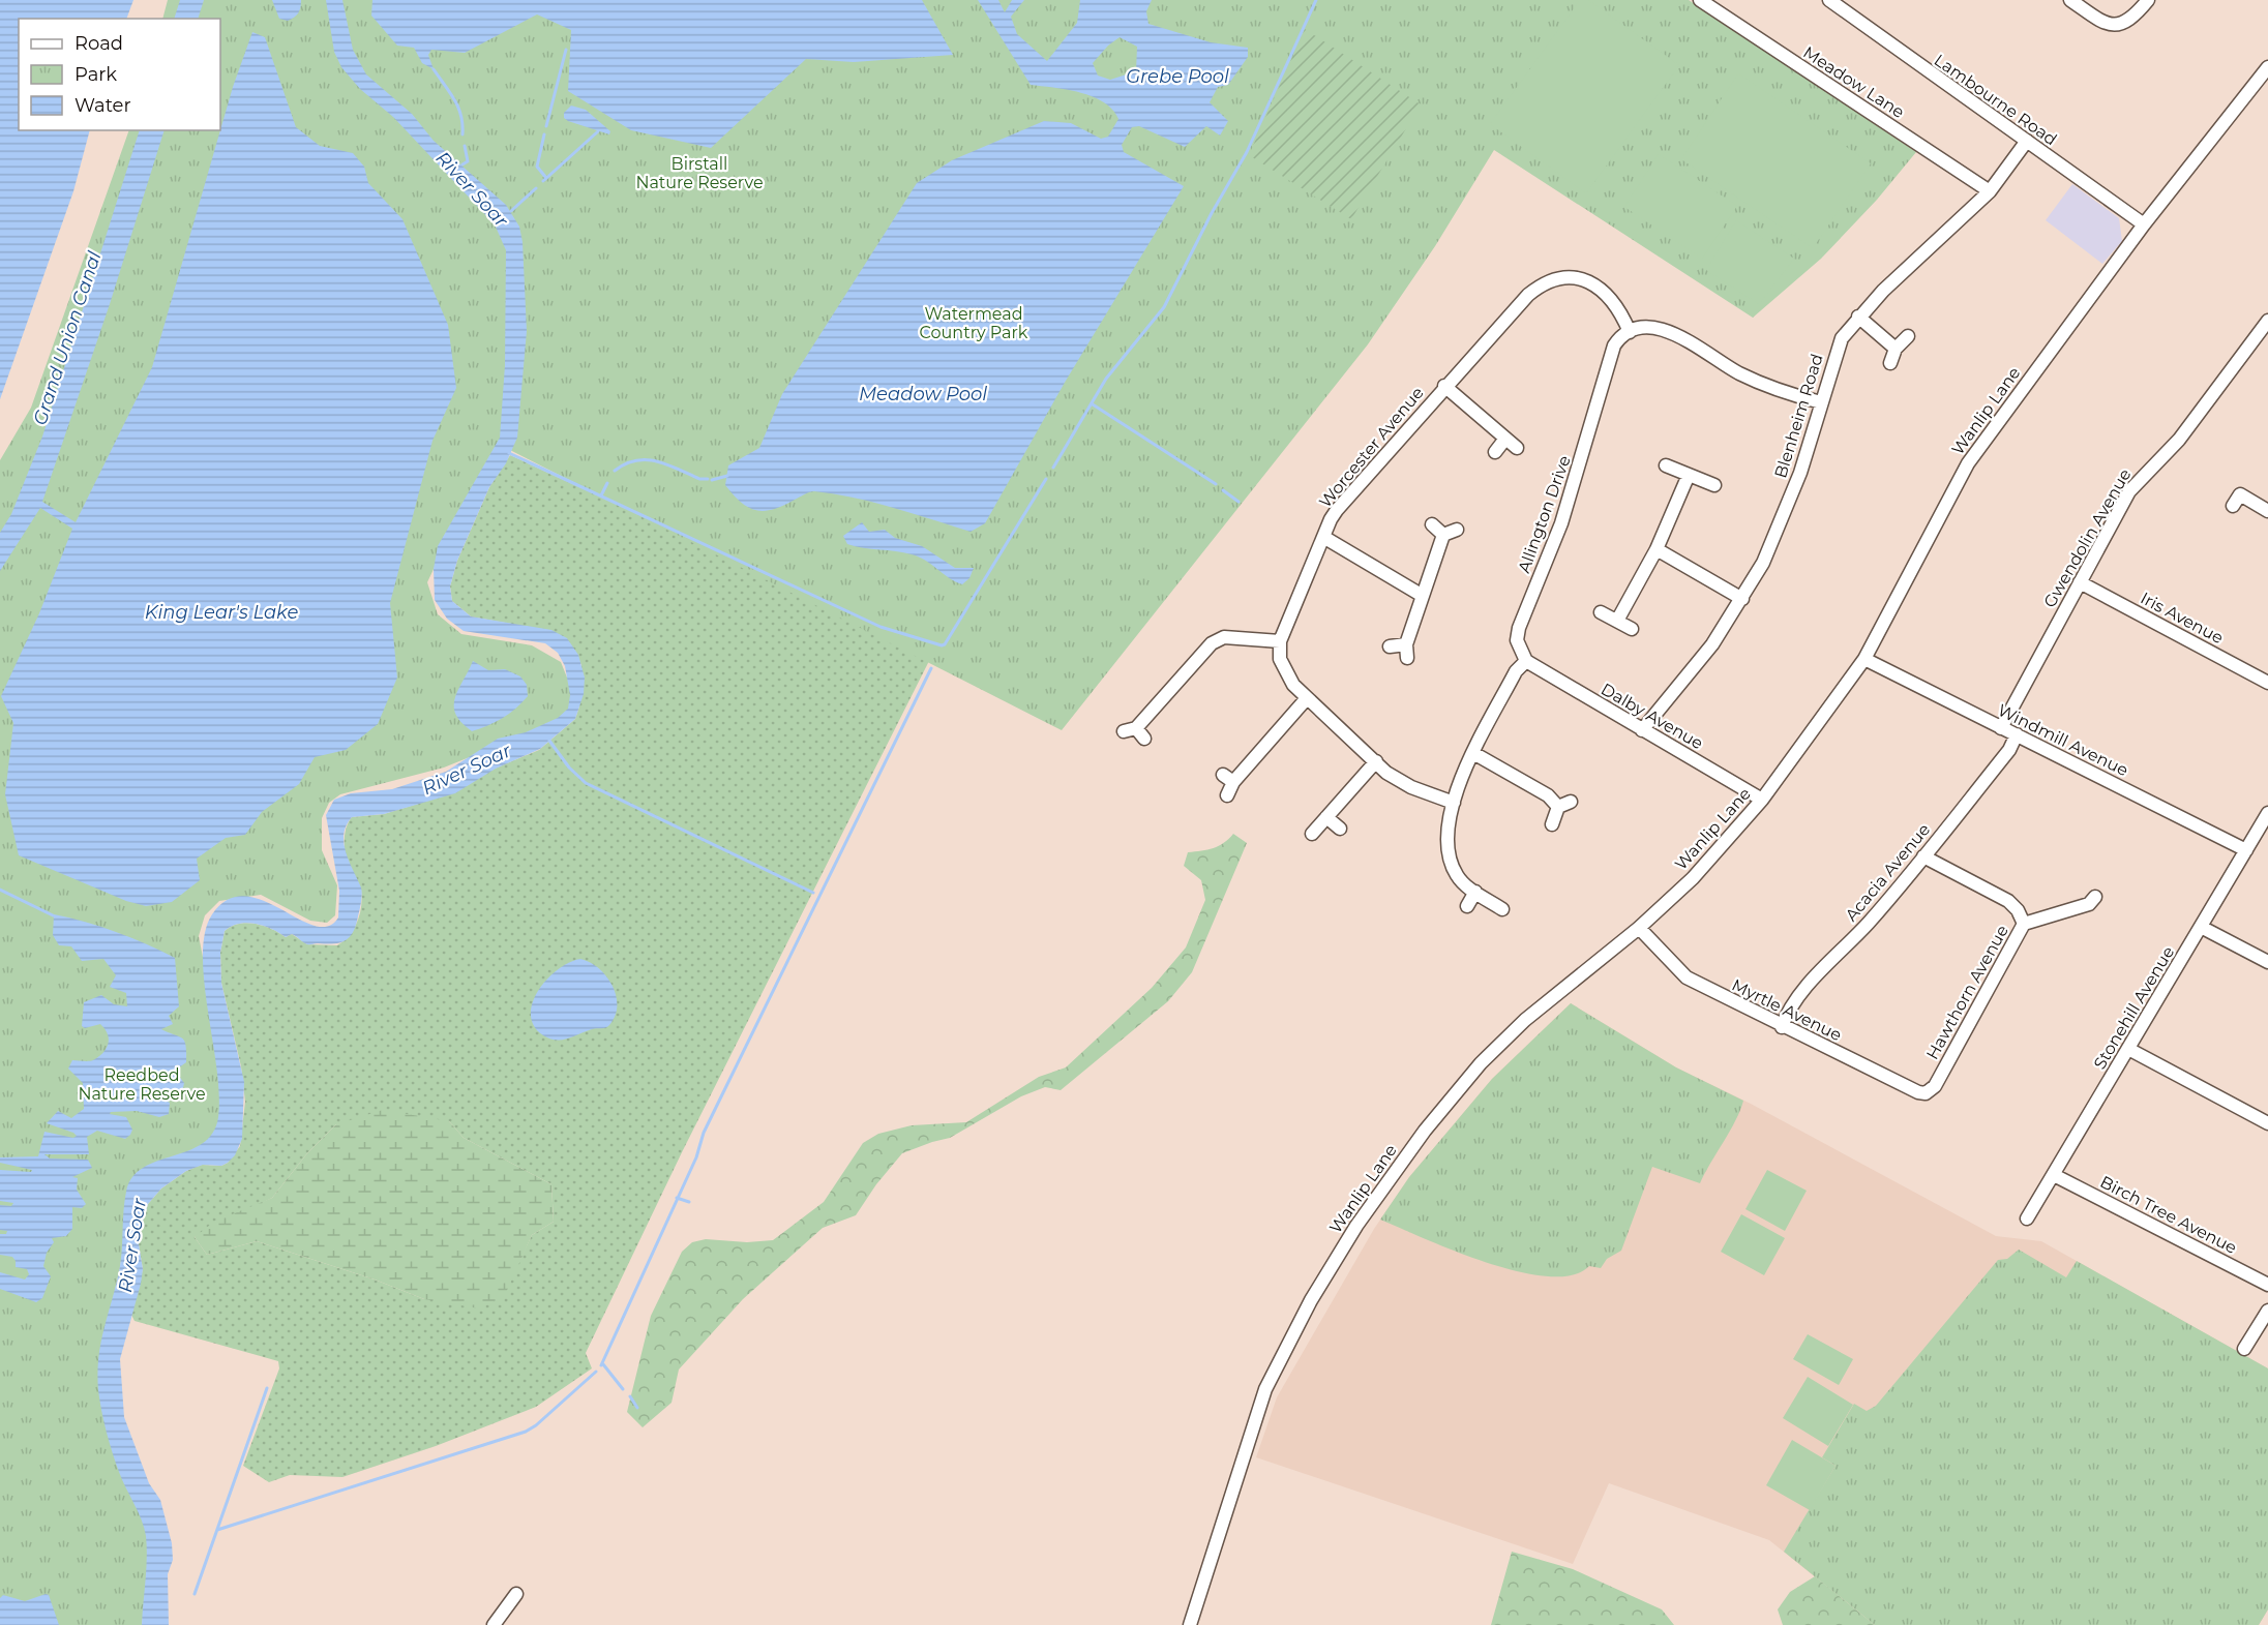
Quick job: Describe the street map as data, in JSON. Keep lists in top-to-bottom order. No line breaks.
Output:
{"streets":{"street":["Meadow Lane","Lambourne Road","Wanlip Lane","Blenheim Road","Worcester Avenue","Allington Drive","Gwendolin Avenue","Iris Avenue","Dalby Avenue","Windmill Avenue","Acacia Avenue","Hawthorn Avenue","Stonehill Avenue","Myrtle Avenue","Birch Tree Avenue"]},"crossings":[["Meadow Lane","Blenheim Road"],["Lambourne Road","Wanlip Lane"],["Lambourne Road","Blenheim Road"],["Wanlip Lane","Dalby Avenue"],["Wanlip Lane","Windmill Avenue"],["Wanlip Lane","Myrtle Avenue"],["Blenheim Road","Dalby Avenue"],["Worcester Avenue","Allington Drive"],["Allington Drive","Dalby Avenue"],["Gwendolin Avenue","Iris Avenue"],["Gwendolin Avenue","Windmill Avenue"],["Windmill Avenue","Acacia Avenue"],["Windmill Avenue","Stonehill Avenue"],["Acacia Avenue","Hawthorn Avenue"],["Acacia Avenue","Myrtle Avenue"],["Hawthorn Avenue","Myrtle Avenue"],["Stonehill Avenue","Birch Tree Avenue"]],"water":["Grebe Pool","River Soar","Grand Union Canal","Meadow Pool","King Lear's Lake"],"parks":["Birstall Nature Reserve","Watermead Country Park","Reedbed Nature Reserve"],"legend":["Road","Park","Water"]}
